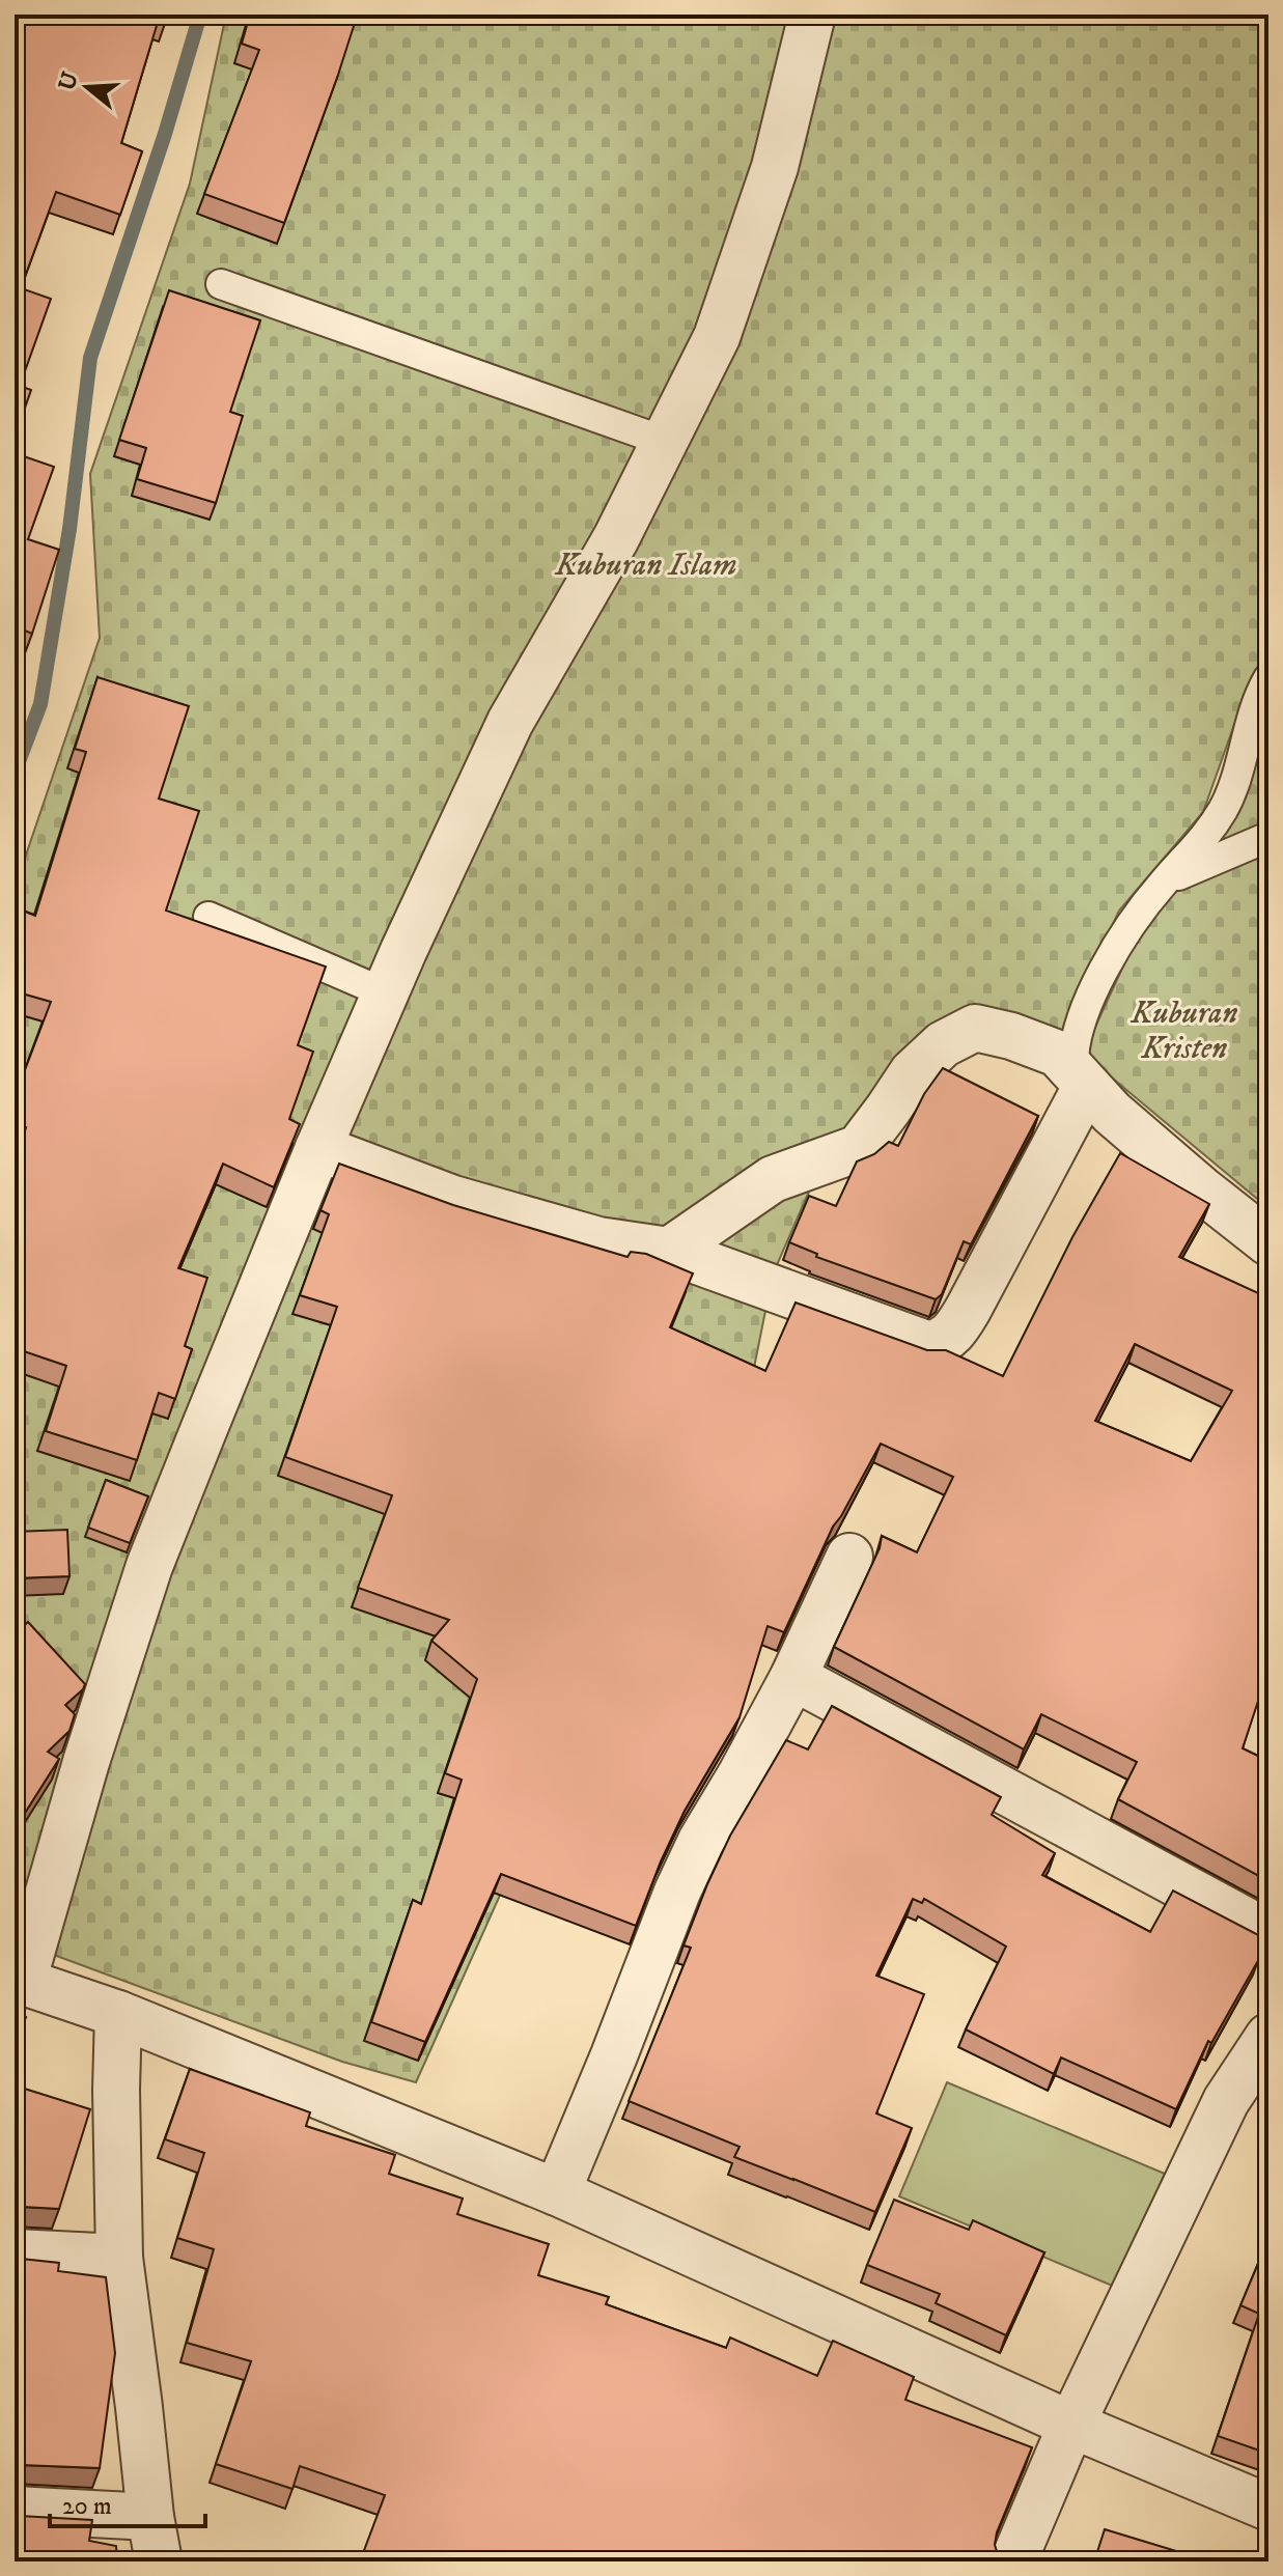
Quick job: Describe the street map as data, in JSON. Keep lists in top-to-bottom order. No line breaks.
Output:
{"parks":["Kuburan Islam","Kuburan Kristen"],"scale_bar":"20 m","north":"left"}
